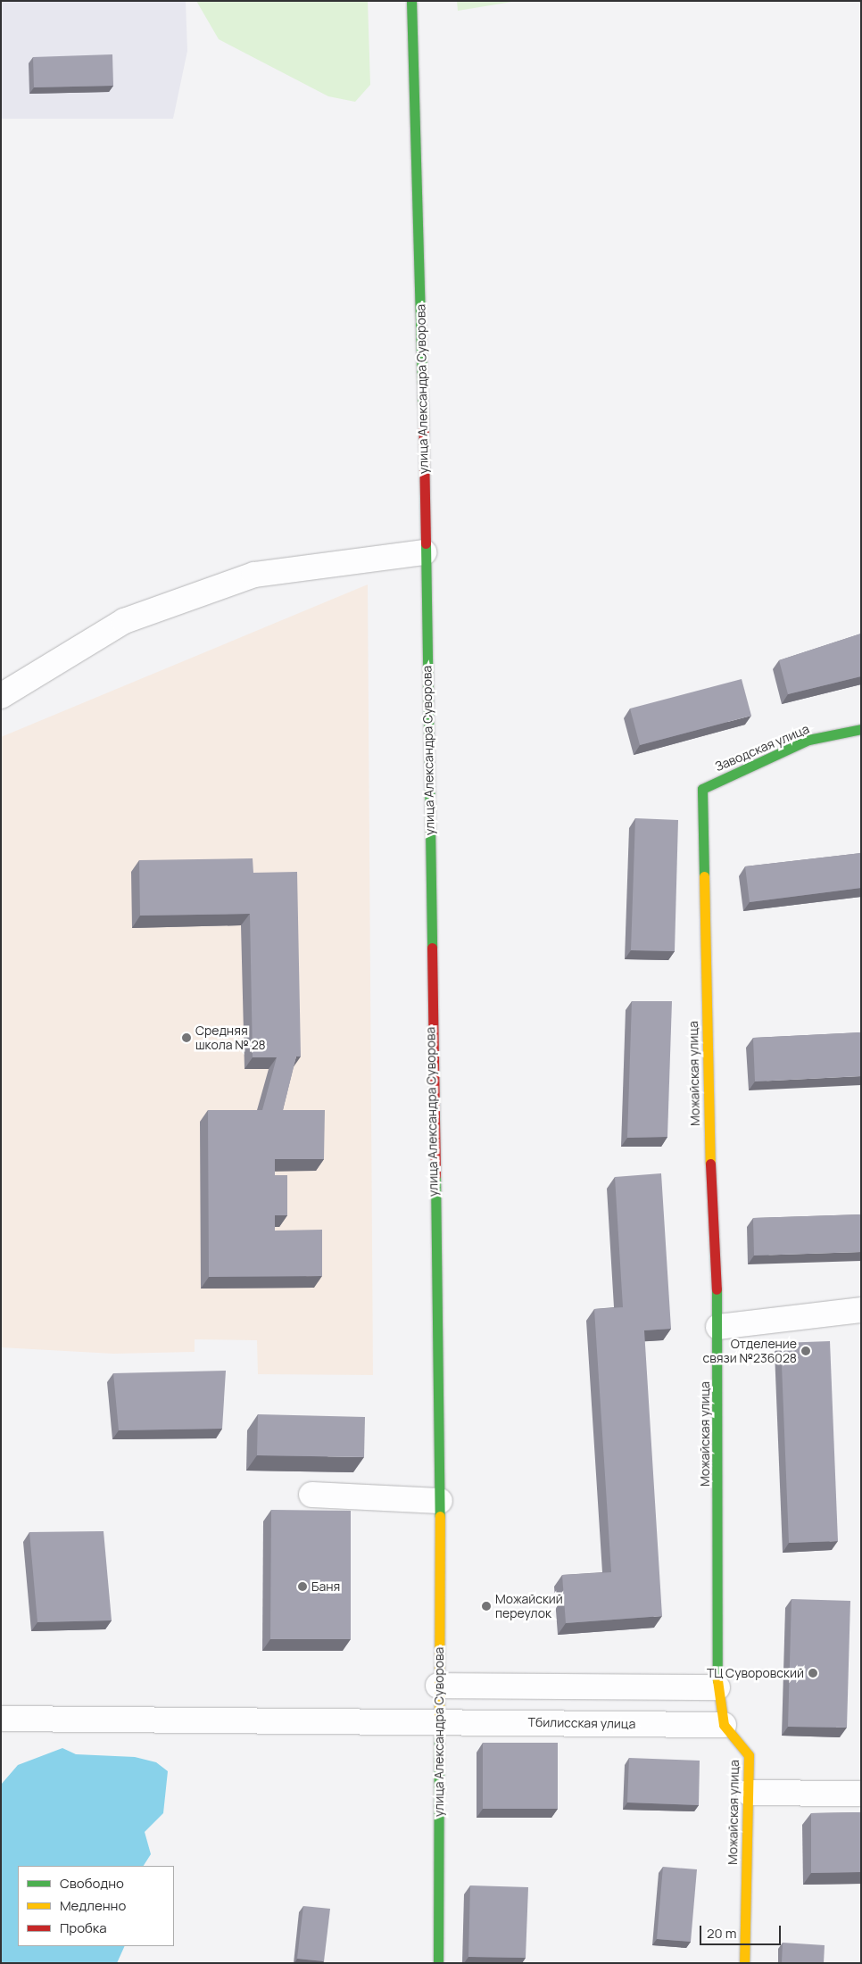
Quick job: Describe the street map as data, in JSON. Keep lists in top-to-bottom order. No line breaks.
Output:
{"streets":{"main road":["улица Александра Суворова","Заводская улица","Можайская улица"],"street":["Тбилисская улица"]},"crossings":[["улица Александра Суворова","Тбилисская улица"],["Заводская улица","Можайская улица"],["Можайская улица","Тбилисская улица"]],"places":["Средняя школа № 28","Отделение связи №236028","Баня","Можайский переулок","ТЦ Суворовский"],"legend":["Свободно","Медленно","Пробка"],"scale_bar":"20 m"}
